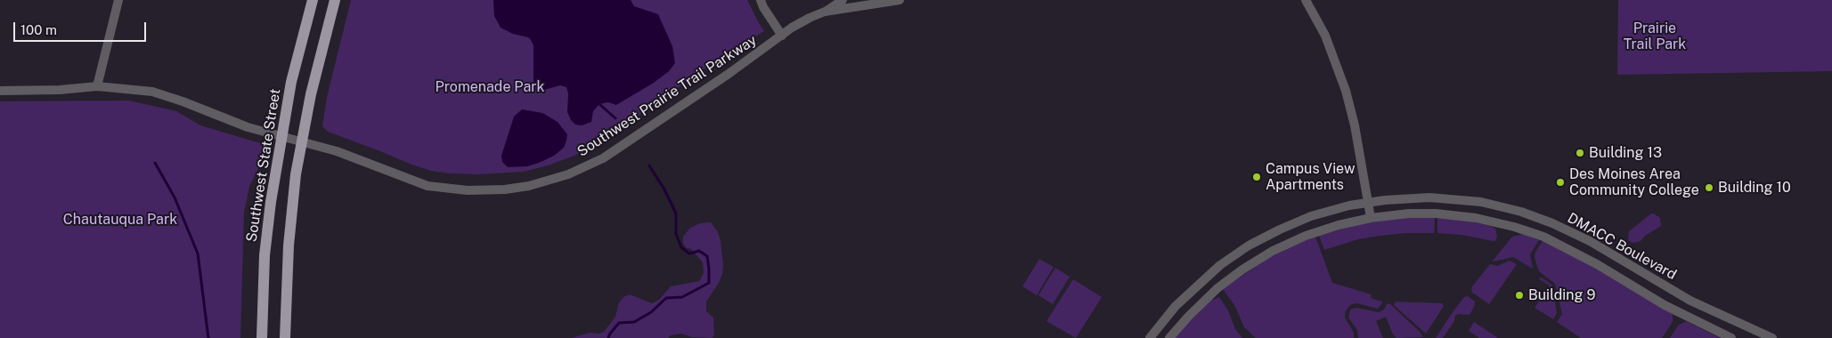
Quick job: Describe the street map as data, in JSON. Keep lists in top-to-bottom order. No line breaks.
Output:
{"streets":{"main road":["Southwest State Street"],"street":["Southwest Prairie Trail Parkway","DMACC Boulevard"]},"crossings":[["Southwest Prairie Trail Parkway","Southwest State Street"]],"parks":["Prairie Trail Park","Promenade Park","Chautauqua Park"],"places":["Building 13","Campus View Apartments","Des Moines Area Community College","Building 10","Building 9"],"scale_bar":"100 m"}
